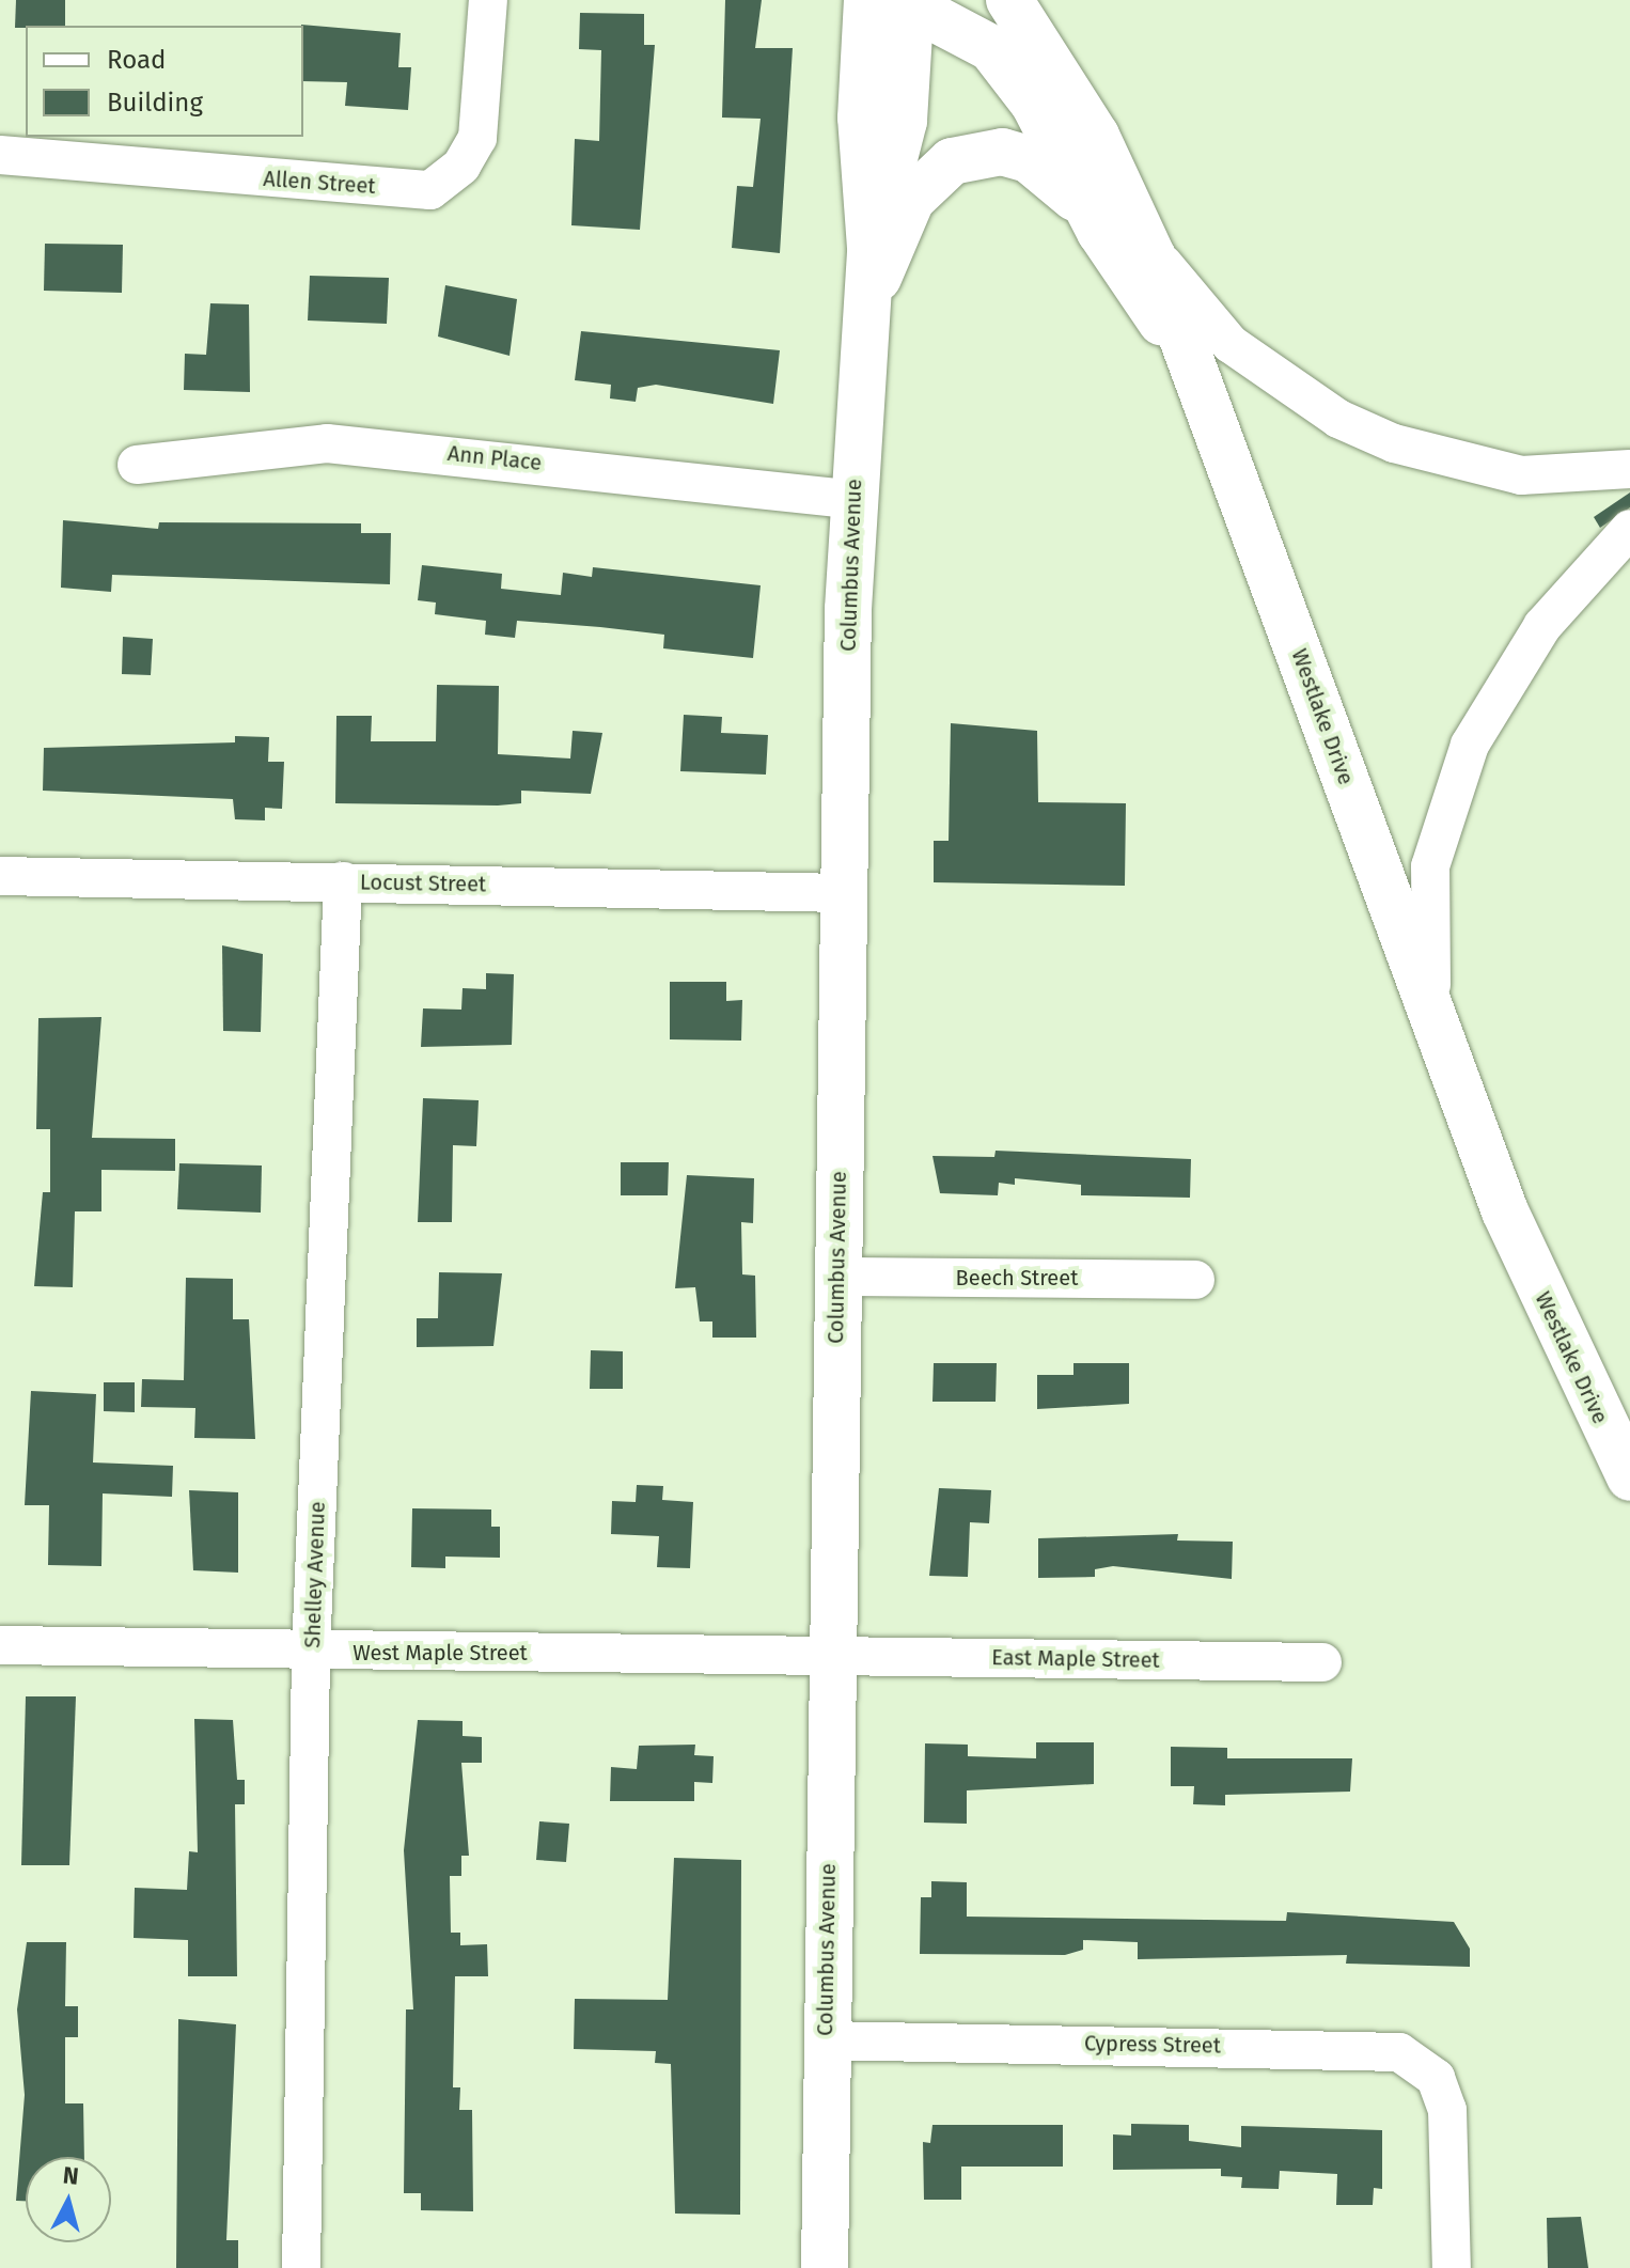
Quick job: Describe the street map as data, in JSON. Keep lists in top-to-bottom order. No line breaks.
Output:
{"streets":{"street":["Allen Street","Ann Place","Columbus Avenue","Westlake Drive","Locust Street","Beech Street","Shelley Avenue","West Maple Street","East Maple Street","Cypress Street"]},"crossings":[["Ann Place","Columbus Avenue"],["Columbus Avenue","Locust Street"],["Columbus Avenue","Beech Street"],["Columbus Avenue","West Maple Street"],["Columbus Avenue","East Maple Street"],["Columbus Avenue","Cypress Street"],["Locust Street","Shelley Avenue"],["Shelley Avenue","West Maple Street"],["West Maple Street","East Maple Street"]],"legend":["Road","Building"],"north":"top"}
